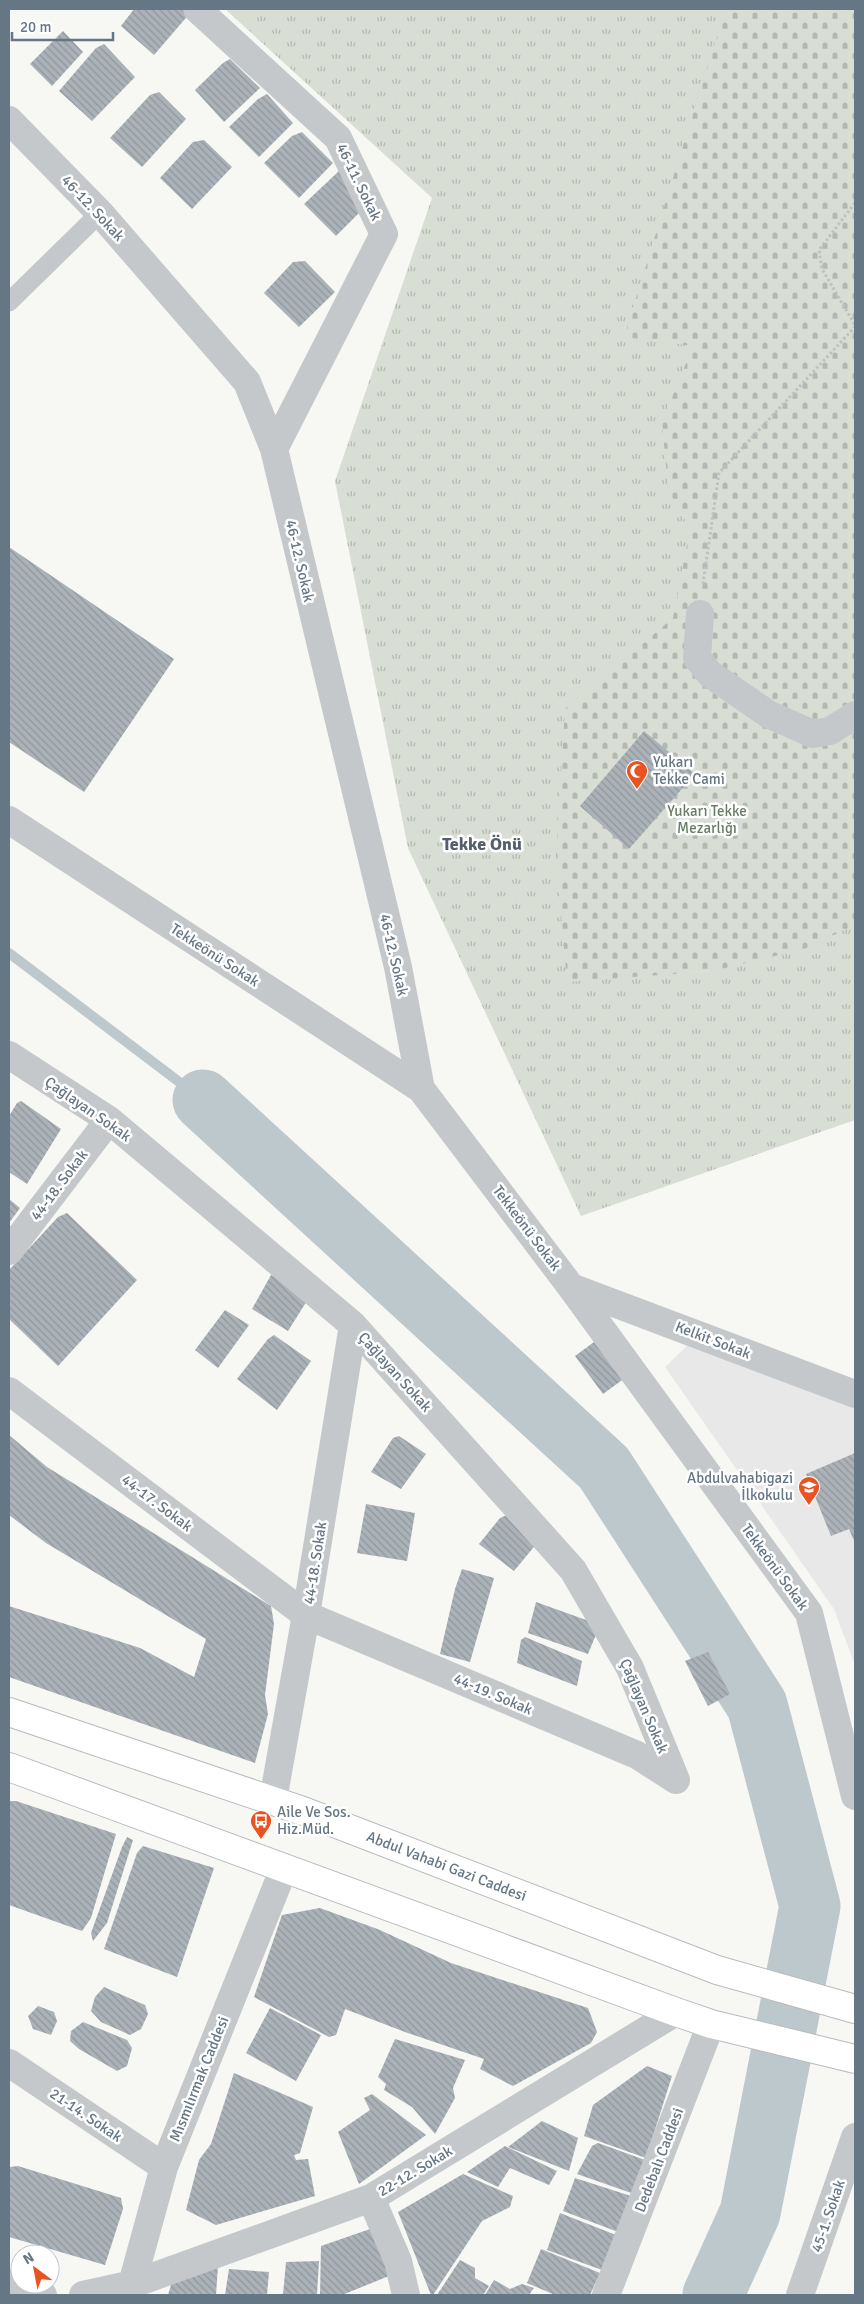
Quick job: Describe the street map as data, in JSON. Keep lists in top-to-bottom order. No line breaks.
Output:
{"streets":{"main road":["Abdul Vahabi Gazi Caddesi"],"street":["46-11. Sokak","46-12. Sokak","Tekkeönü Sokak","Çağlayan Sokak","44-18. Sokak","Kelkit Sokak","44-17. Sokak","44-19. Sokak","Mısmılırmak Caddesi","21-14. Sokak","Dedebalı Caddesi","22-12. Sokak","45-1. Sokak"]},"crossings":[["46-11. Sokak","46-12. Sokak"],["46-12. Sokak","Tekkeönü Sokak"],["Tekkeönü Sokak","Kelkit Sokak"],["Çağlayan Sokak","44-18. Sokak"],["Çağlayan Sokak","44-19. Sokak"],["44-18. Sokak","44-17. Sokak"],["44-18. Sokak","44-19. Sokak"],["44-18. Sokak","Abdul Vahabi Gazi Caddesi"],["44-17. Sokak","44-19. Sokak"],["Mısmılırmak Caddesi","21-14. Sokak"],["Mısmılırmak Caddesi","22-12. Sokak"]],"districts":["Tekke Önü"],"parks":["Yukarı Tekke Mezarlığı"],"places":{"mosque":["Yukarı Tekke Cami"],"school or university":["Abdulvahabigazi İlkokulu"],"bus stop":["Aile Ve Sos. Hiz.Müd."]},"scale_bar":"20 m","north":"top left"}
